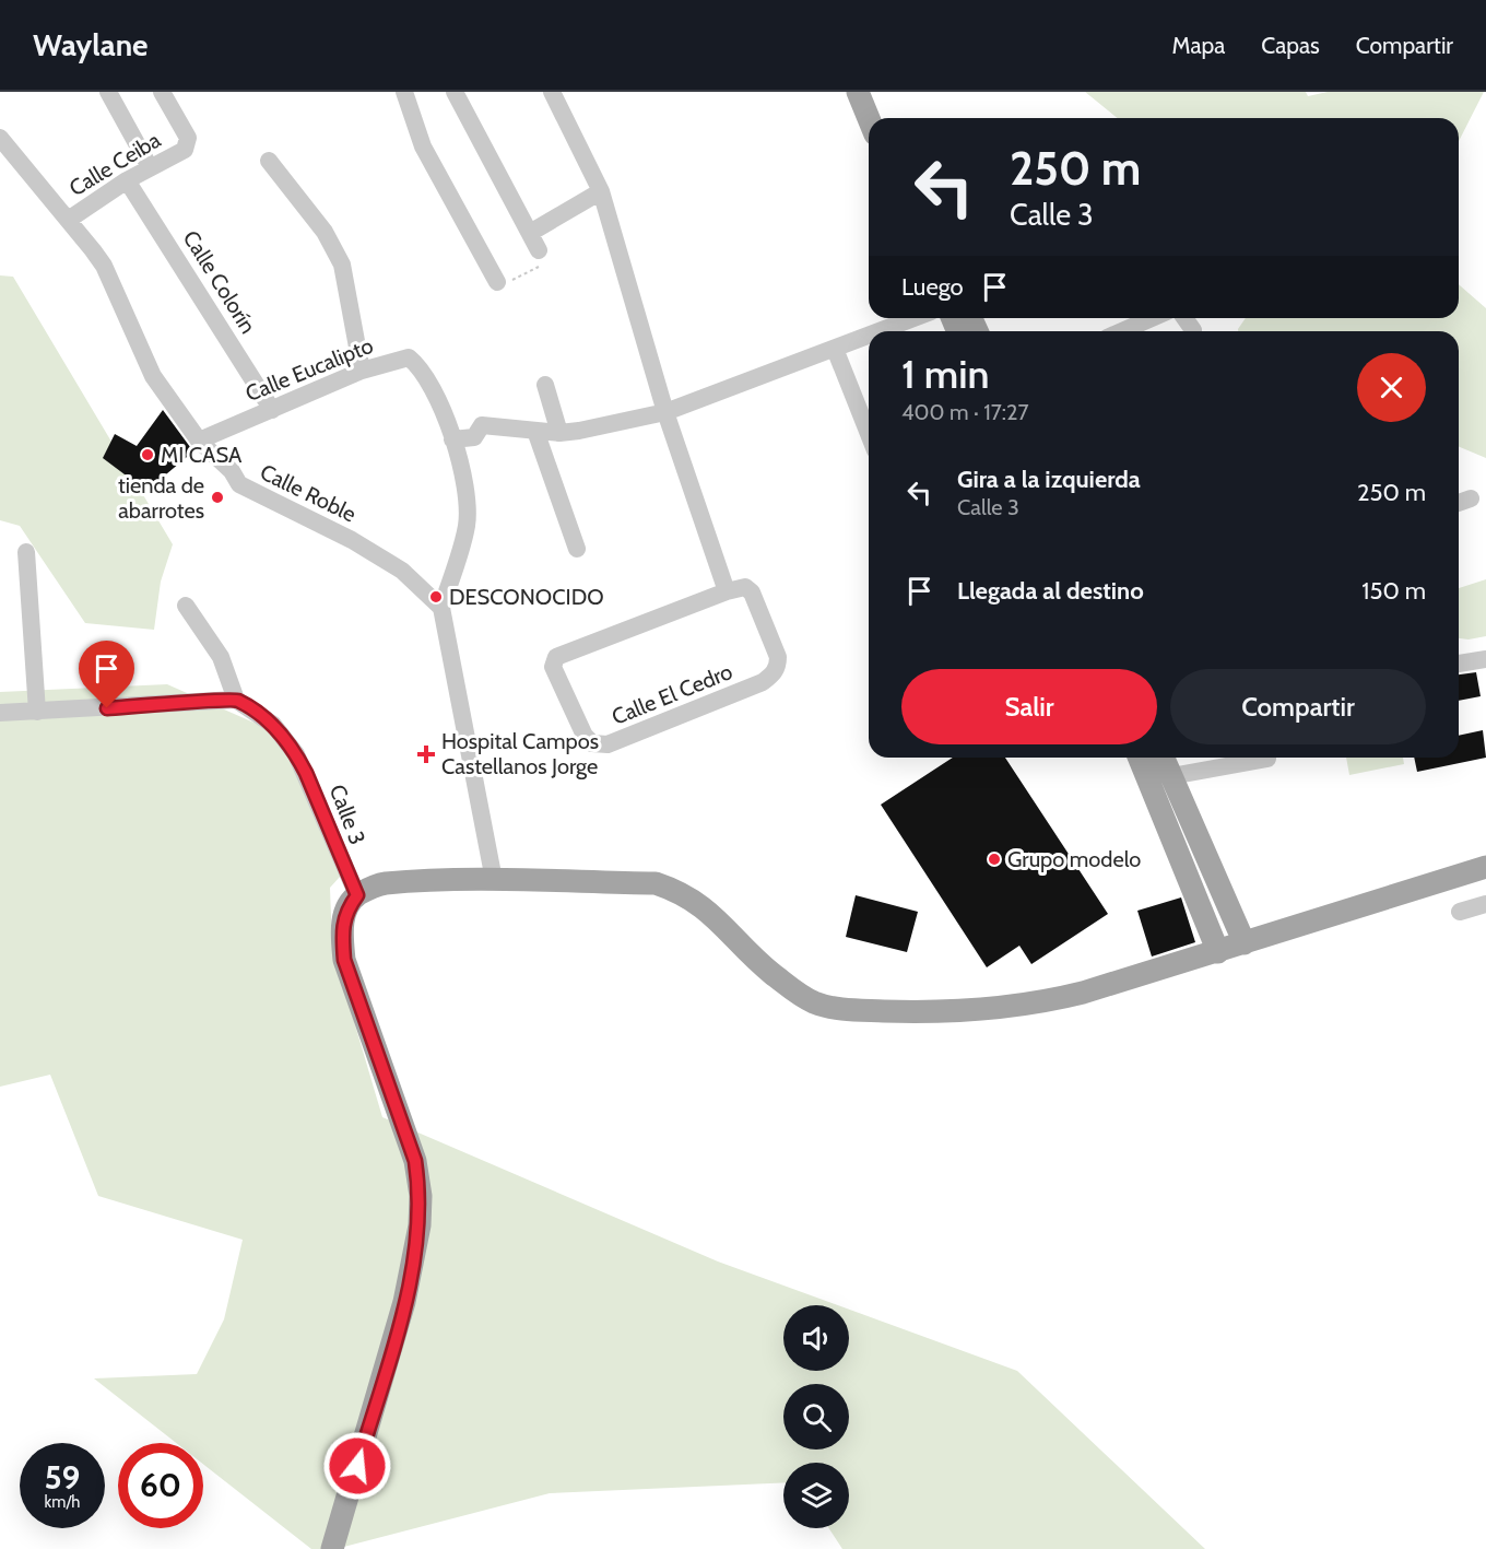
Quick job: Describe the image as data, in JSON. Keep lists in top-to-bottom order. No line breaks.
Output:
{"streets":{"street":["Calle Ceiba","Calle Colorín","Calle Eucalipto","Calle Roble","Calle El Cedro","Calle 3"]},"crossings":[["Calle Ceiba","Calle Colorín"],["Calle Ceiba","Calle Roble"],["Calle Colorín","Calle Eucalipto"],["Calle Eucalipto","Calle Roble"]],"places":{"other":["MI CASA","tienda de abarrotes","DESCONOCIDO","Grupo modelo"],"health":["Hospital Campos Castellanos Jorge"]},"page":{"header":"Waylane","nav":["Mapa","Capas","Compartir"],"turn":["250 m","Calle 3"],"then":"Luego","heading":["1 min","400 m · 17:27"],"list":[{"name":"Gira a la izquierda","note":"Calle 3","value":"250 m"},{"name":"Llegada al destino","value":"150 m"}],"buttons":["Salir","Compartir"],"speed":"59 km/h","limit":"60"}}
